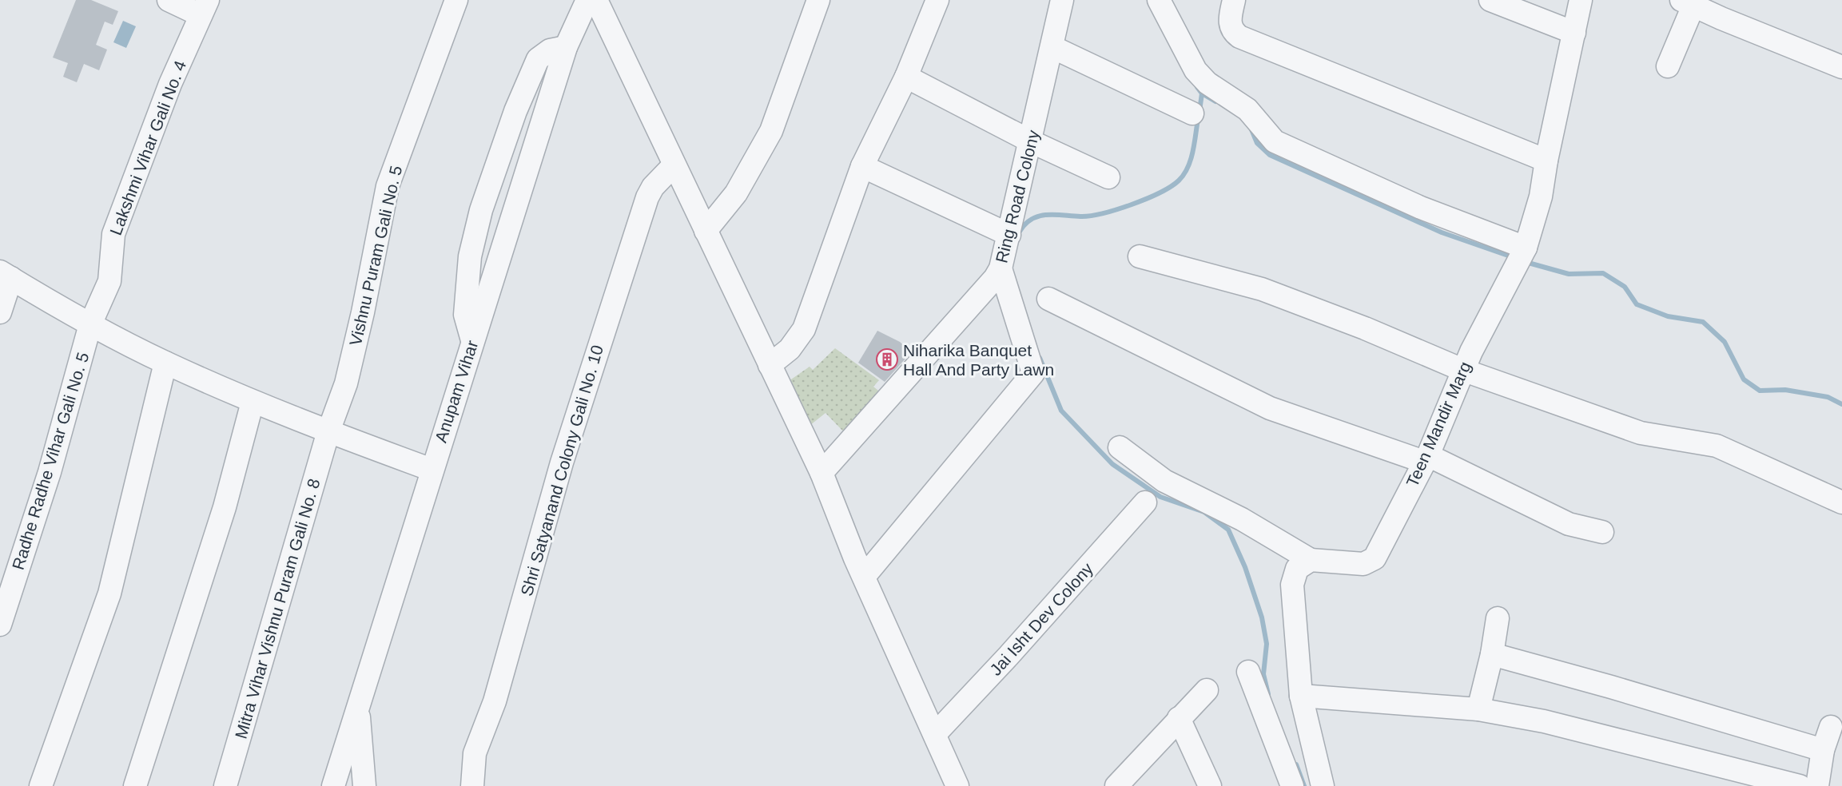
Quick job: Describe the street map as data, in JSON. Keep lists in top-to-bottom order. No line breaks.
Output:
{"streets":{"street":["Lakshmi Vihar Gali No. 4","Ring Road Colony","Vishnu Puram Gali No. 5","Anupam Vihar","Teen Mandir Marg","Radhe Radhe Vihar Gali No. 5","Shri Satyanand Colony Gali No. 10","Mitra Vihar Vishnu Puram Gali No. 8","Jai Isht Dev Colony"]},"crossings":[["Lakshmi Vihar Gali No. 4","Radhe Radhe Vihar Gali No. 5"],["Vishnu Puram Gali No. 5","Mitra Vihar Vishnu Puram Gali No. 8"]],"places":{"building":["Niharika Banquet Hall And Party Lawn"]}}
